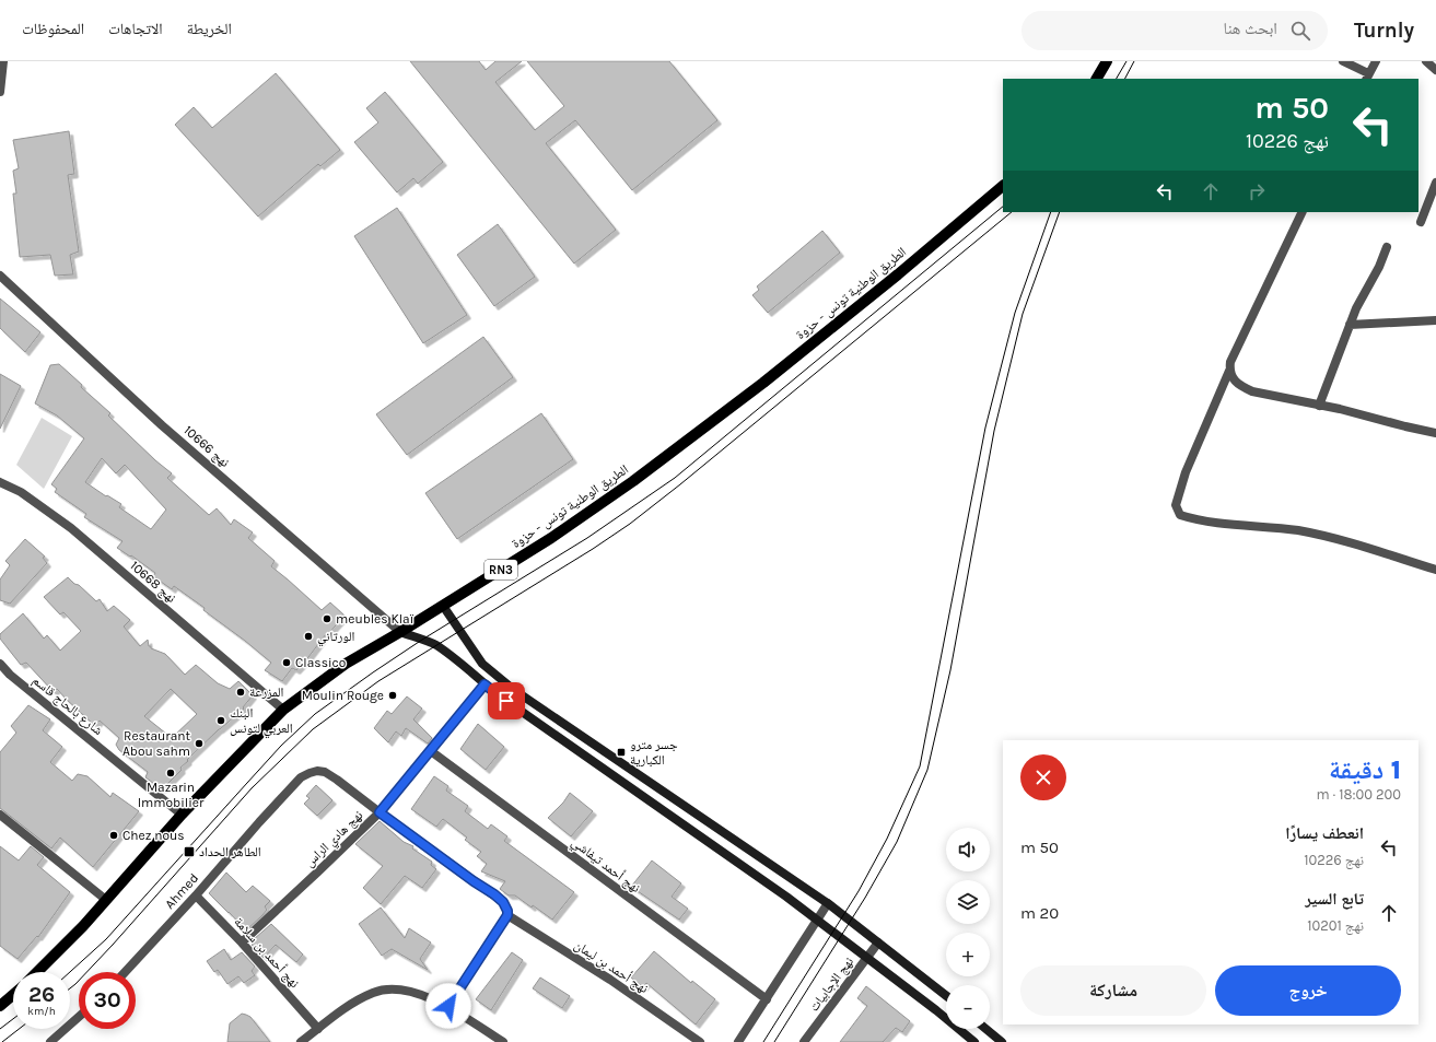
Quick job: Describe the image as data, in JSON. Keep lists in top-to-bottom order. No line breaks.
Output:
{"streets":{"main road":["الطريق الوطنية تونس - حزوة","RN3"],"street":["نهج 10666","نهج 10668","شارع بالحاج قاسم","نهج هادي الراس","نهج أحمد تيفاشي","Ahmed","نهج أحمد بن سلامة","نهج أحمد بن ليمان","نهج الإجابيات"]},"crossings":[["الطريق الوطنية تونس - حزوة","نهج 10666"],["الطريق الوطنية تونس - حزوة","نهج 10668"],["الطريق الوطنية تونس - حزوة","شارع بالحاج قاسم"],["نهج هادي الراس","نهج أحمد تيفاشي"],["نهج هادي الراس","Ahmed"],["نهج هادي الراس","نهج أحمد بن سلامة"],["Ahmed","نهج أحمد بن سلامة"]],"places":{"other":["meubles Klaï","الورتاني","Classico","المزرعة","Moulin Rouge","البنك العربي لتونس","Restaurant Abou sahm","Mazarin Immobilier","Chez nous"],"transit":["جسر مترو الكبارية","الطاهر الحداد"]},"page":{"header":"Turnly","search":"ابحث هنا","nav":["الخريطة","الاتجاهات","المحفوظات"],"turn":["50 m","نهج 10226"],"heading":["1 دقيقة","200 m · 18:00"],"list":[{"name":"انعطف يسارًا","note":"نهج 10226","value":"50 m"},{"name":"تابع السير","note":"نهج 10201","value":"20 m"}],"map_buttons":["+","−"],"buttons":["خروج","مشاركة"],"speed":"26 km/h","limit":"30"}}
